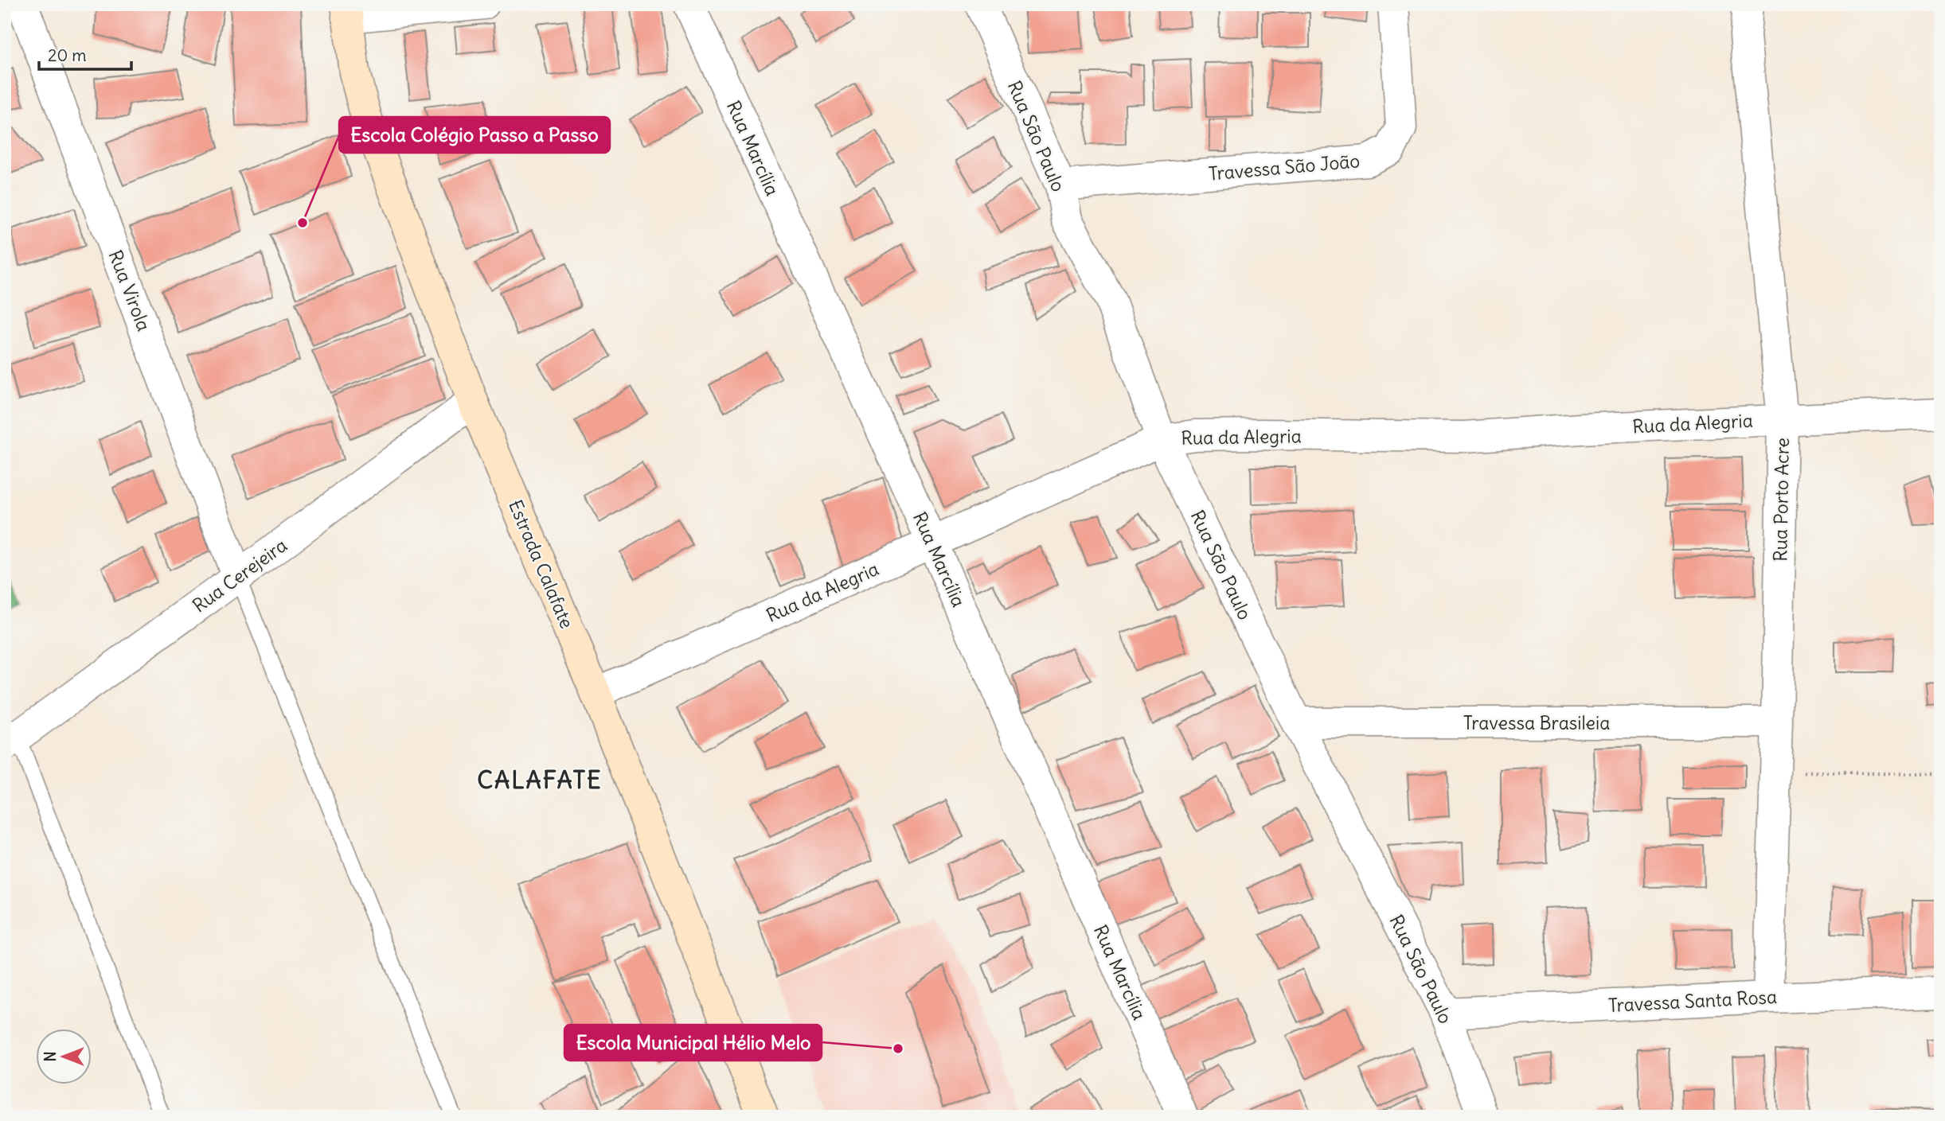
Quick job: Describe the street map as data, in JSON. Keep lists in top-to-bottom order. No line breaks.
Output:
{"streets":{"street":["Rua São Paulo","Rua Marcília","Travessa São João","Rua Virola","Rua da Alegria","Rua Porto Acre","Estrada Calafate","Rua Cerejeira","Travessa Brasileia","Travessa Santa Rosa"]},"crossings":[["Rua São Paulo","Travessa São João"],["Rua São Paulo","Rua da Alegria"],["Rua São Paulo","Travessa Brasileia"],["Rua São Paulo","Travessa Santa Rosa"],["Rua Marcília","Rua da Alegria"],["Rua Virola","Rua Cerejeira"],["Rua da Alegria","Rua Porto Acre"],["Rua da Alegria","Estrada Calafate"],["Rua Porto Acre","Travessa Brasileia"],["Rua Porto Acre","Travessa Santa Rosa"],["Estrada Calafate","Rua Cerejeira"]],"districts":["CALAFATE"],"places":["Escola Colégio Passo a Passo","Escola Municipal Hélio Melo"],"scale_bar":"20 m","north":"left"}
